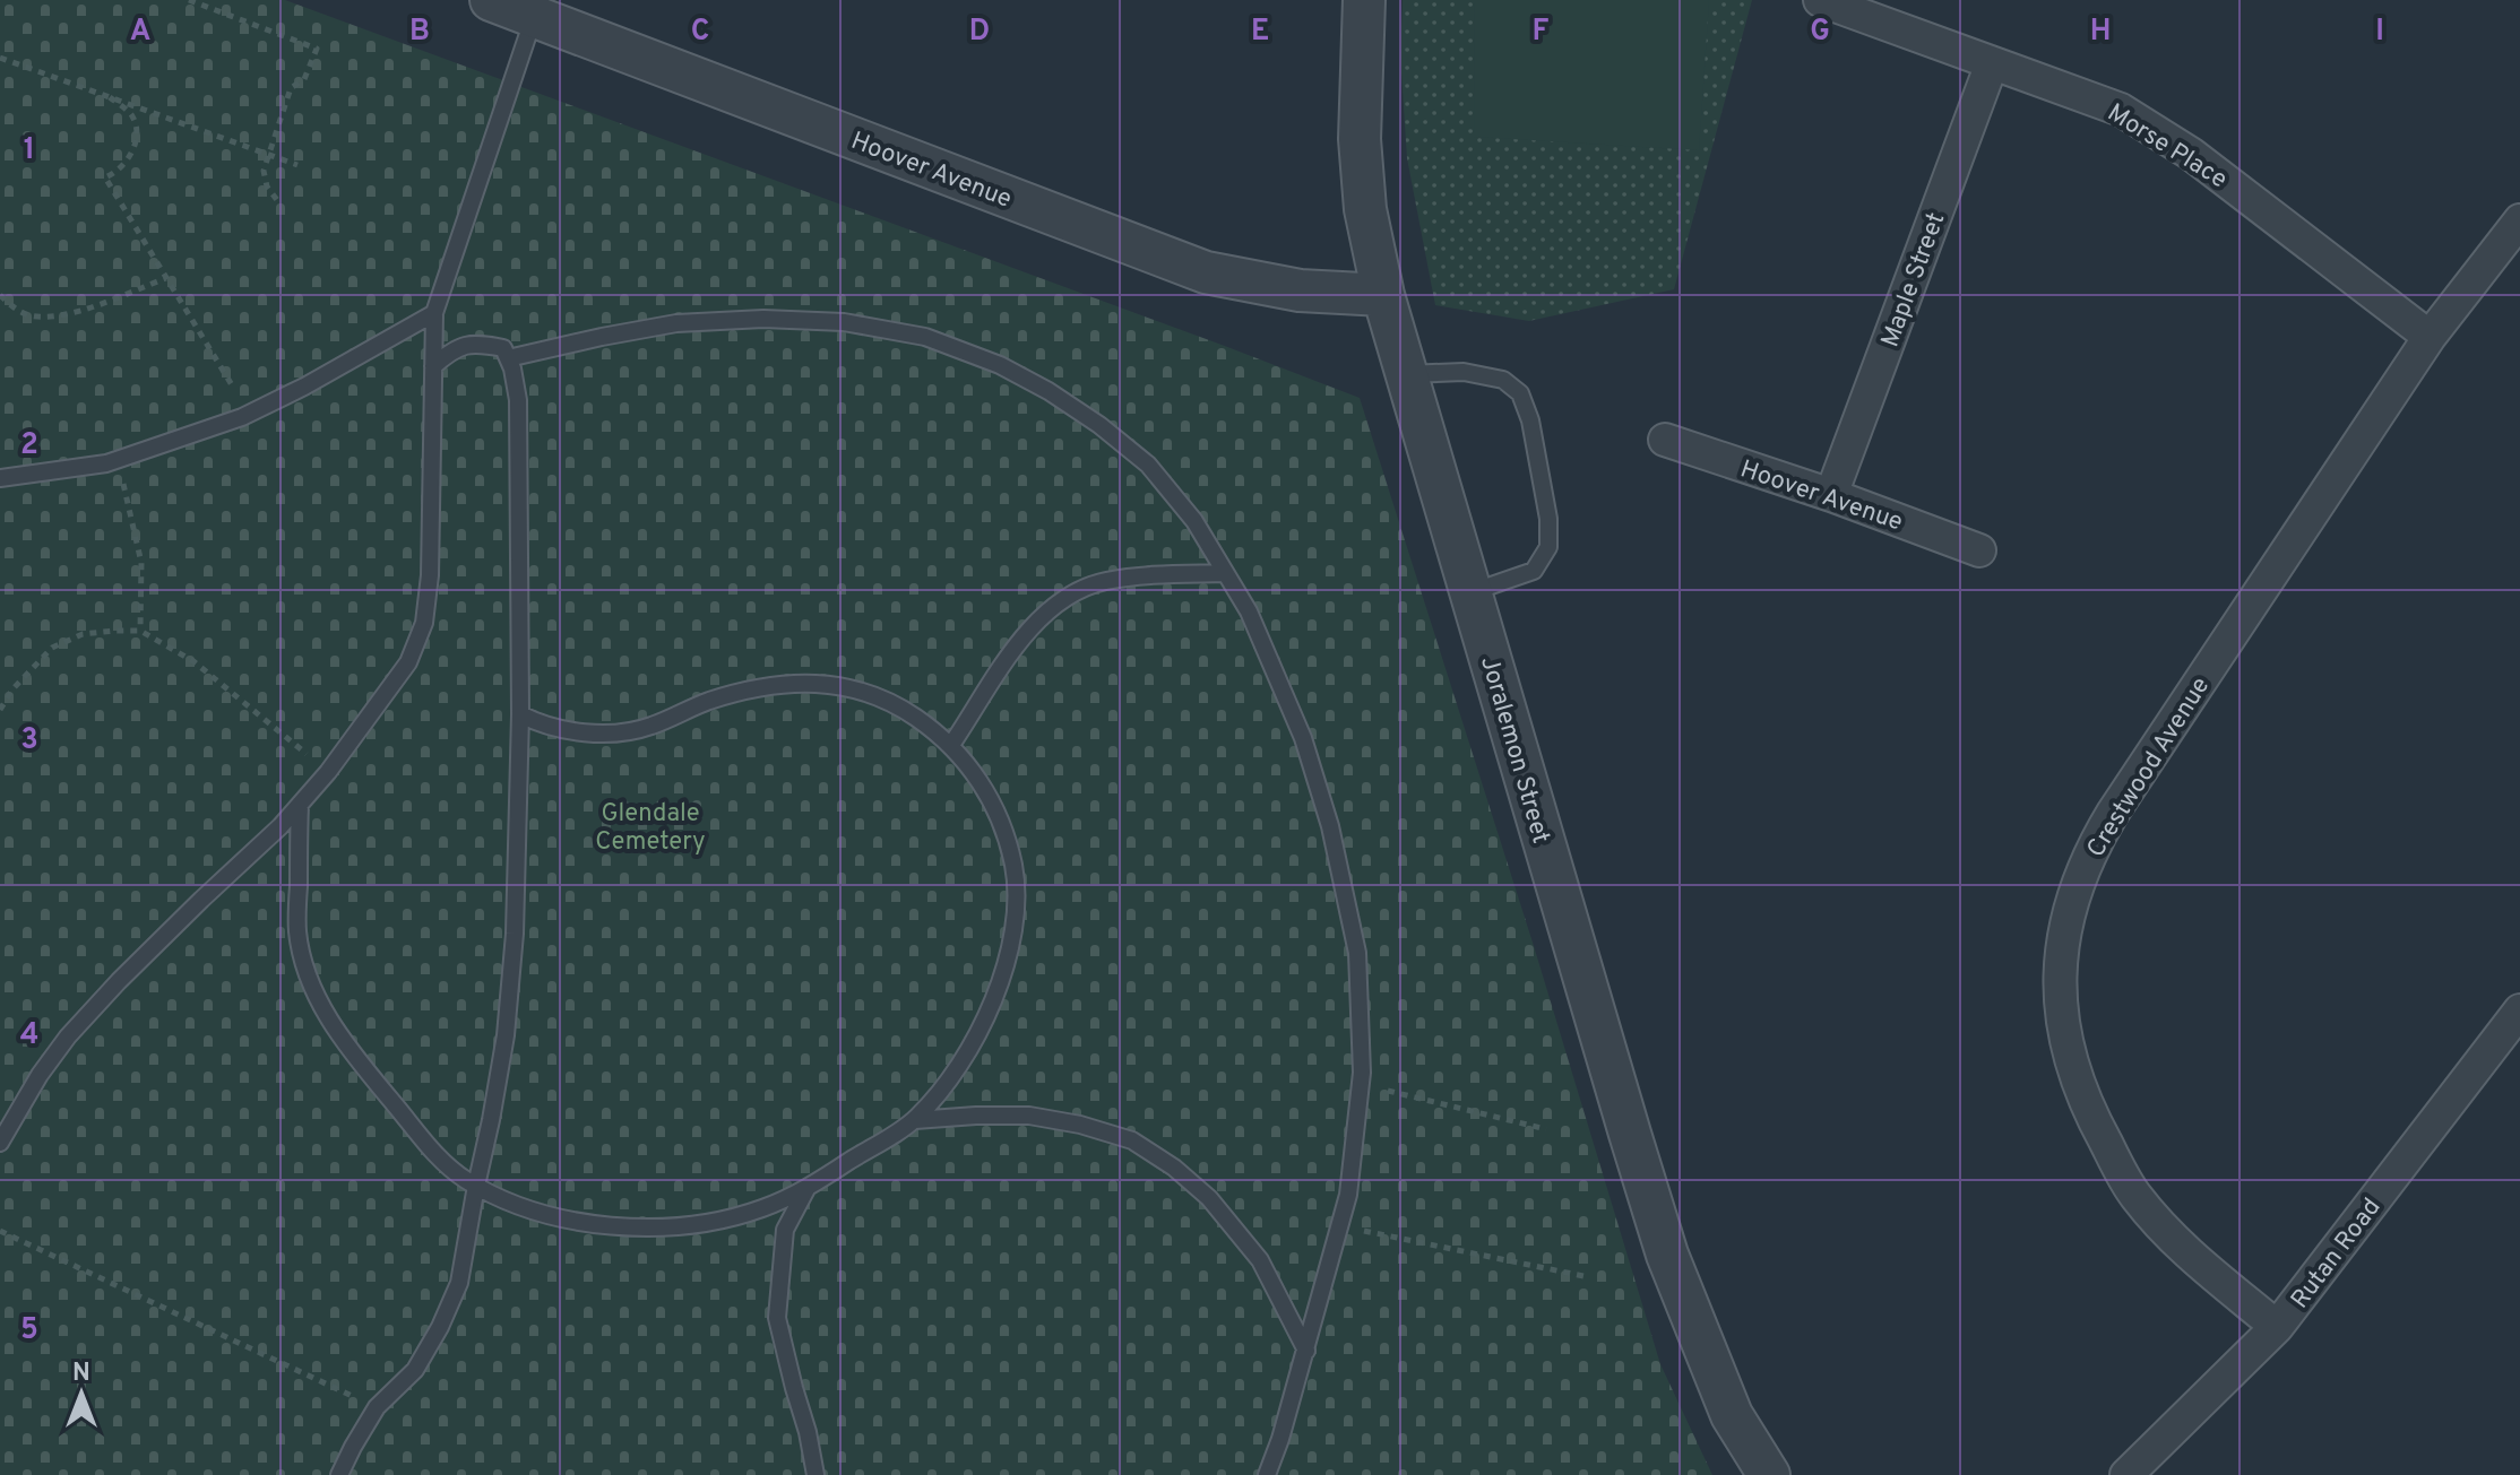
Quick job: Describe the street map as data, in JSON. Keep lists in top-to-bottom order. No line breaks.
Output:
{"streets":{"street":["Morse Place","Hoover Avenue","Maple Street","Joralemon Street","Crestwood Avenue","Rutan Road"]},"crossings":[["Morse Place","Maple Street"],["Morse Place","Crestwood Avenue"],["Hoover Avenue","Maple Street"],["Hoover Avenue","Joralemon Street"],["Crestwood Avenue","Rutan Road"]],"parks":["Glendale Cemetery"],"north":"top","grid":{"columns":["A","B","C","D","E","F","G","H","I"],"rows":["1","2","3","4","5"]}}
